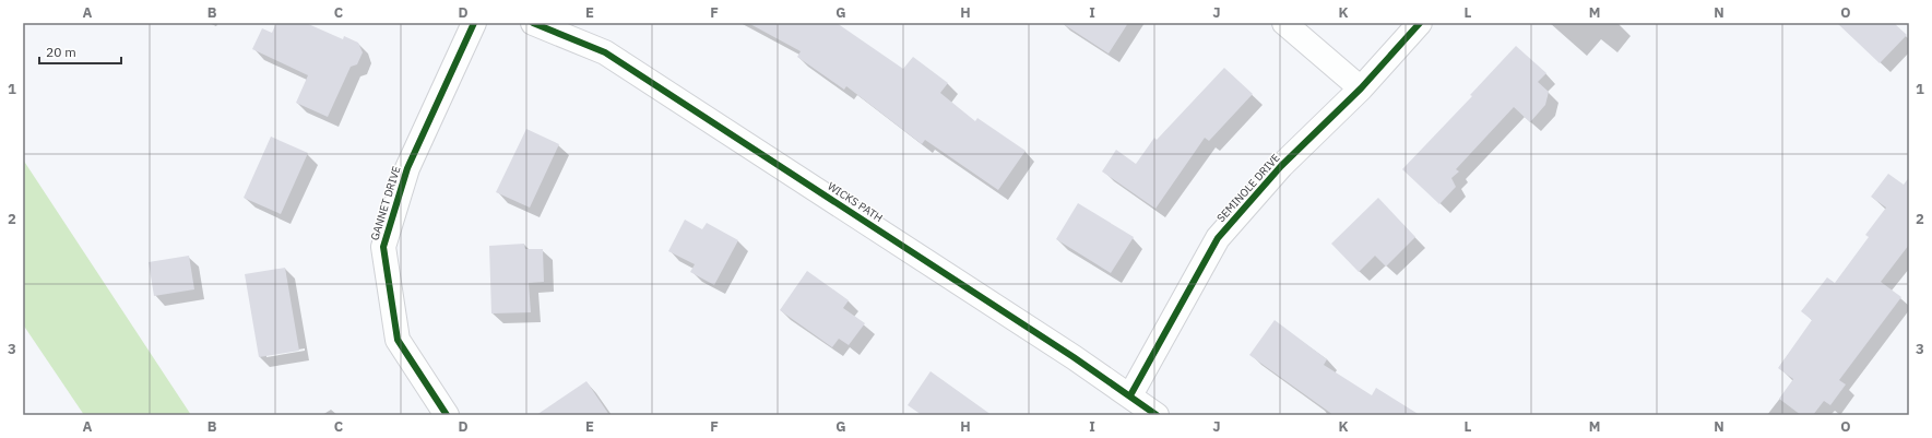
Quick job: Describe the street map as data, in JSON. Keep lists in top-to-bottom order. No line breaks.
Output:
{"streets":{"street":["SEMINOLE DRIVE","WICKS PATH","GANNET DRIVE"]},"crossings":[["SEMINOLE DRIVE","WICKS PATH"]],"scale_bar":"20 m","grid":{"columns":["A","B","C","D","E","F","G","H","I","J","K","L","M","N","O"],"rows":["1","2","3"]}}
